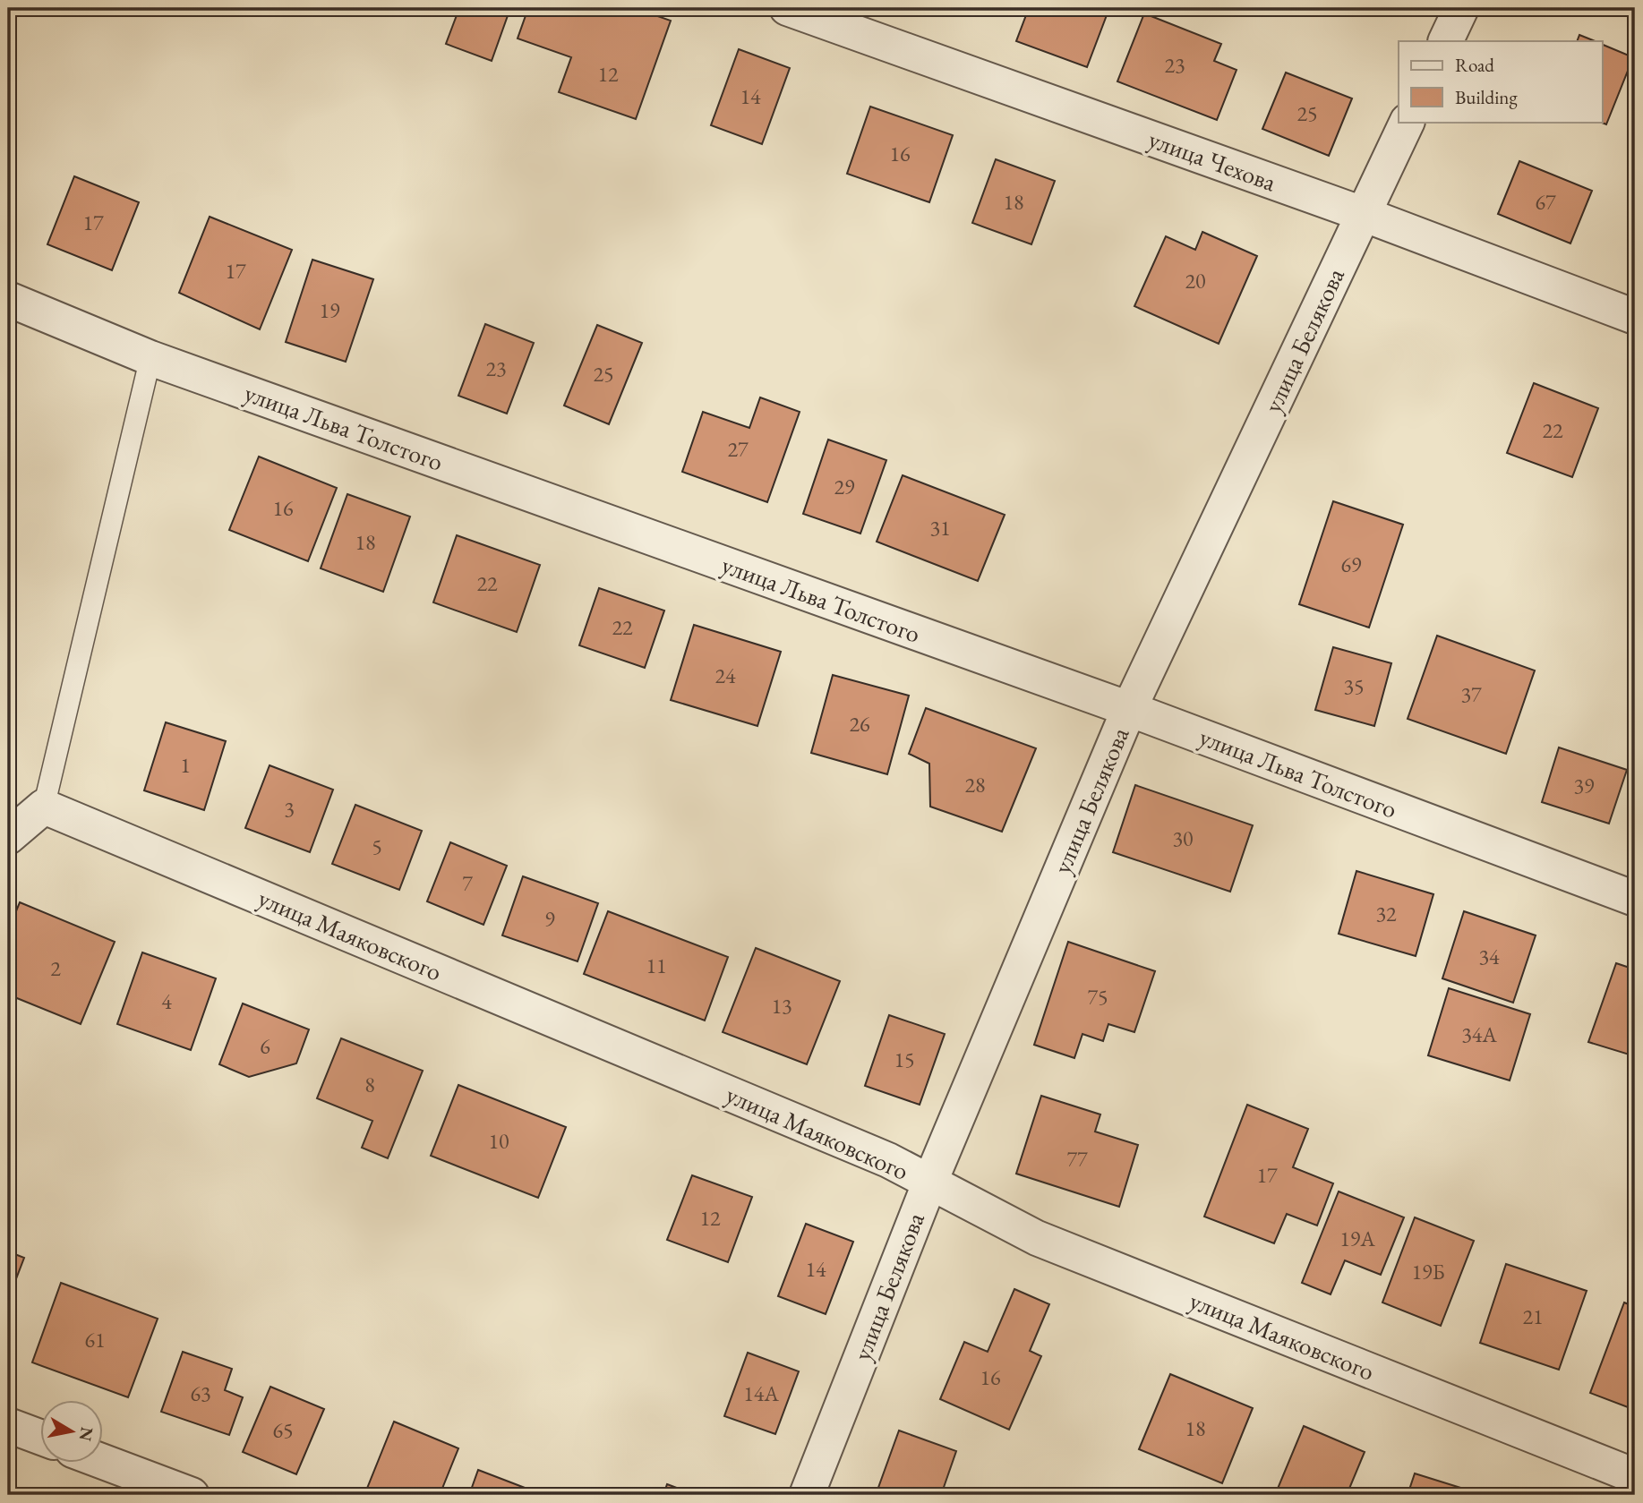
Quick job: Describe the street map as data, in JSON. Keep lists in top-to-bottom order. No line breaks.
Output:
{"streets":{"street":["улица Чехова","улица Белякова","улица Льва Толстого","улица Маяковского"]},"crossings":[["улица Чехова","улица Белякова"],["улица Белякова","улица Льва Толстого"],["улица Белякова","улица Маяковского"]],"house_numbers":["23","12","14","25","16","18","67","17","17","20","19","23","25","22","27","29","16","31","18","69","22","22","24","35","37","26","1","28","39","3","30","5","7","32","9","34","11","2","75","4","13","34А","6","15","8","10","77","17","12","19А","14","19Б","21","61","16","63","14А","18","65"],"legend":["Road","Building"],"north":"right"}
